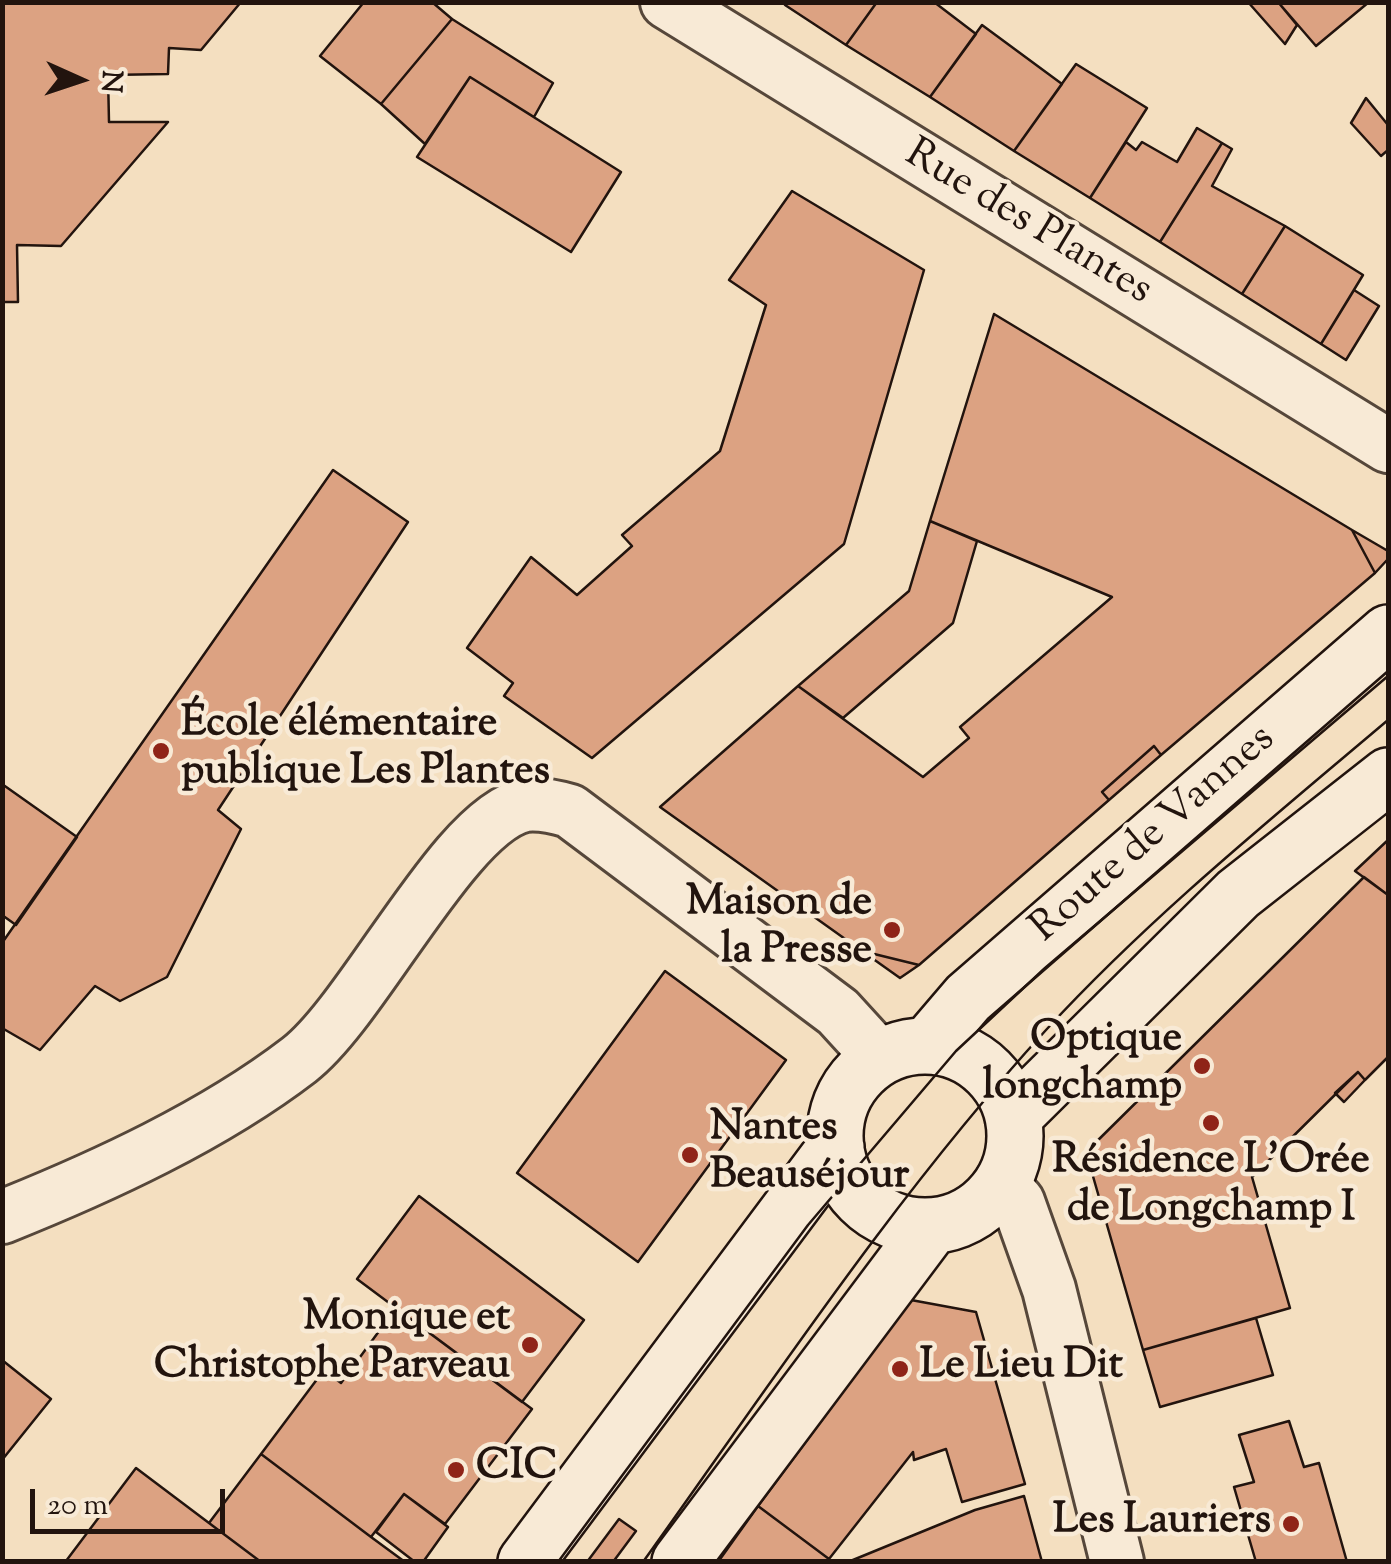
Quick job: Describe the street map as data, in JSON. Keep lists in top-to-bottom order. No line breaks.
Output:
{"streets":{"main road":["Route de Vannes"],"street":["Rue des Plantes"]},"places":["École élémentaire publique Les Plantes","Maison de la Presse","Optique longchamp","Résidence L'Orée de Longchamp I","Nantes Beauséjour","Monique et Christophe Parveau","Le Lieu Dit","CIC","Les Lauriers"],"scale_bar":"20 m","north":"right"}
